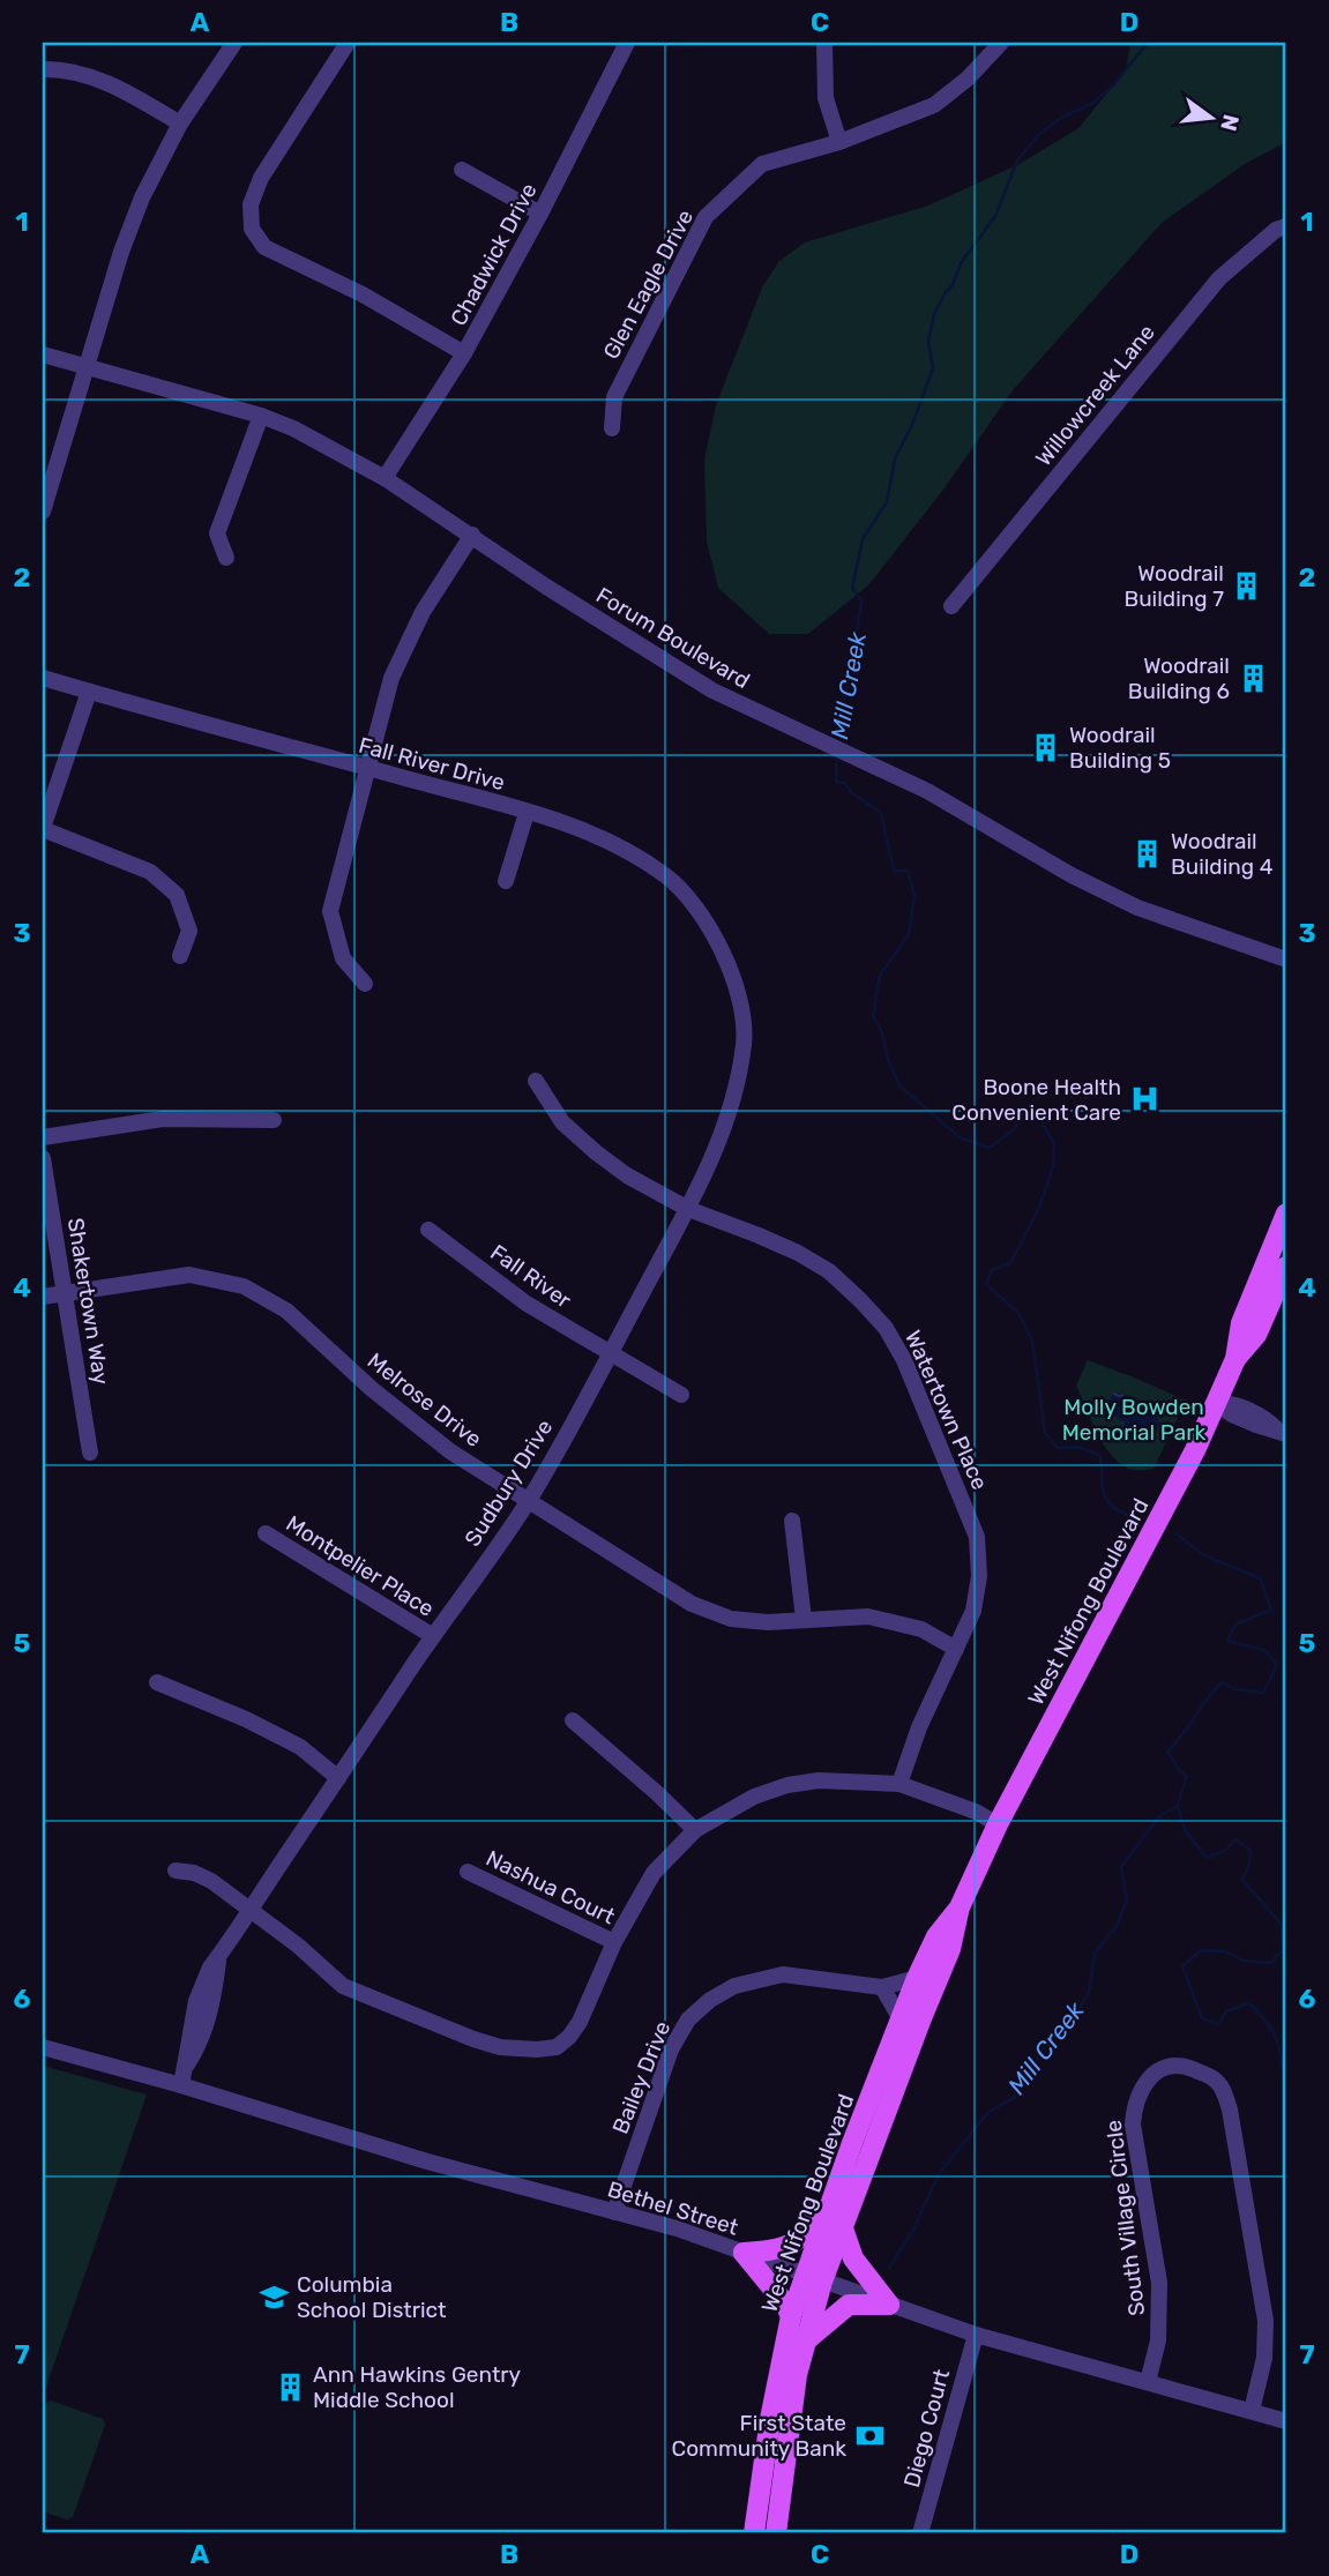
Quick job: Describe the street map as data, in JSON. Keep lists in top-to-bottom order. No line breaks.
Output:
{"streets":{"main road":["West Nifong Boulevard"],"street":["Chadwick Drive","Glen Eagle Drive","Willowcreek Lane","Forum Boulevard","Fall River Drive","Fall River","Shakertown Way","Melrose Drive","Watertown Place","Sudbury Drive","Montpelier Place","Nashua Court","Bailey Drive","Bethel Street","South Village Circle","Diego Court"]},"crossings":[["Chadwick Drive","Forum Boulevard"],["Fall River Drive","Sudbury Drive"],["Fall River","Sudbury Drive"],["Shakertown Way","Melrose Drive"],["Melrose Drive","Watertown Place"],["Melrose Drive","Sudbury Drive"],["Watertown Place","Sudbury Drive"],["Sudbury Drive","Montpelier Place"],["Sudbury Drive","Bethel Street"],["West Nifong Boulevard","Bailey Drive"],["West Nifong Boulevard","Bethel Street"],["Bailey Drive","Bethel Street"],["Bethel Street","South Village Circle"],["Bethel Street","Diego Court"]],"water":["Mill Creek"],"parks":["Molly Bowden Memorial Park"],"places":{"building":["Woodrail Building 7","Woodrail Building 6","Woodrail Building 5","Woodrail Building 4","Ann Hawkins Gentry Middle School"],"hospital":["Boone Health Convenient Care"],"school or university":["Columbia School District"],"bank":["First State Community Bank"]},"north":"right","grid":{"columns":["A","B","C","D"],"rows":["1","2","3","4","5","6","7"]}}
